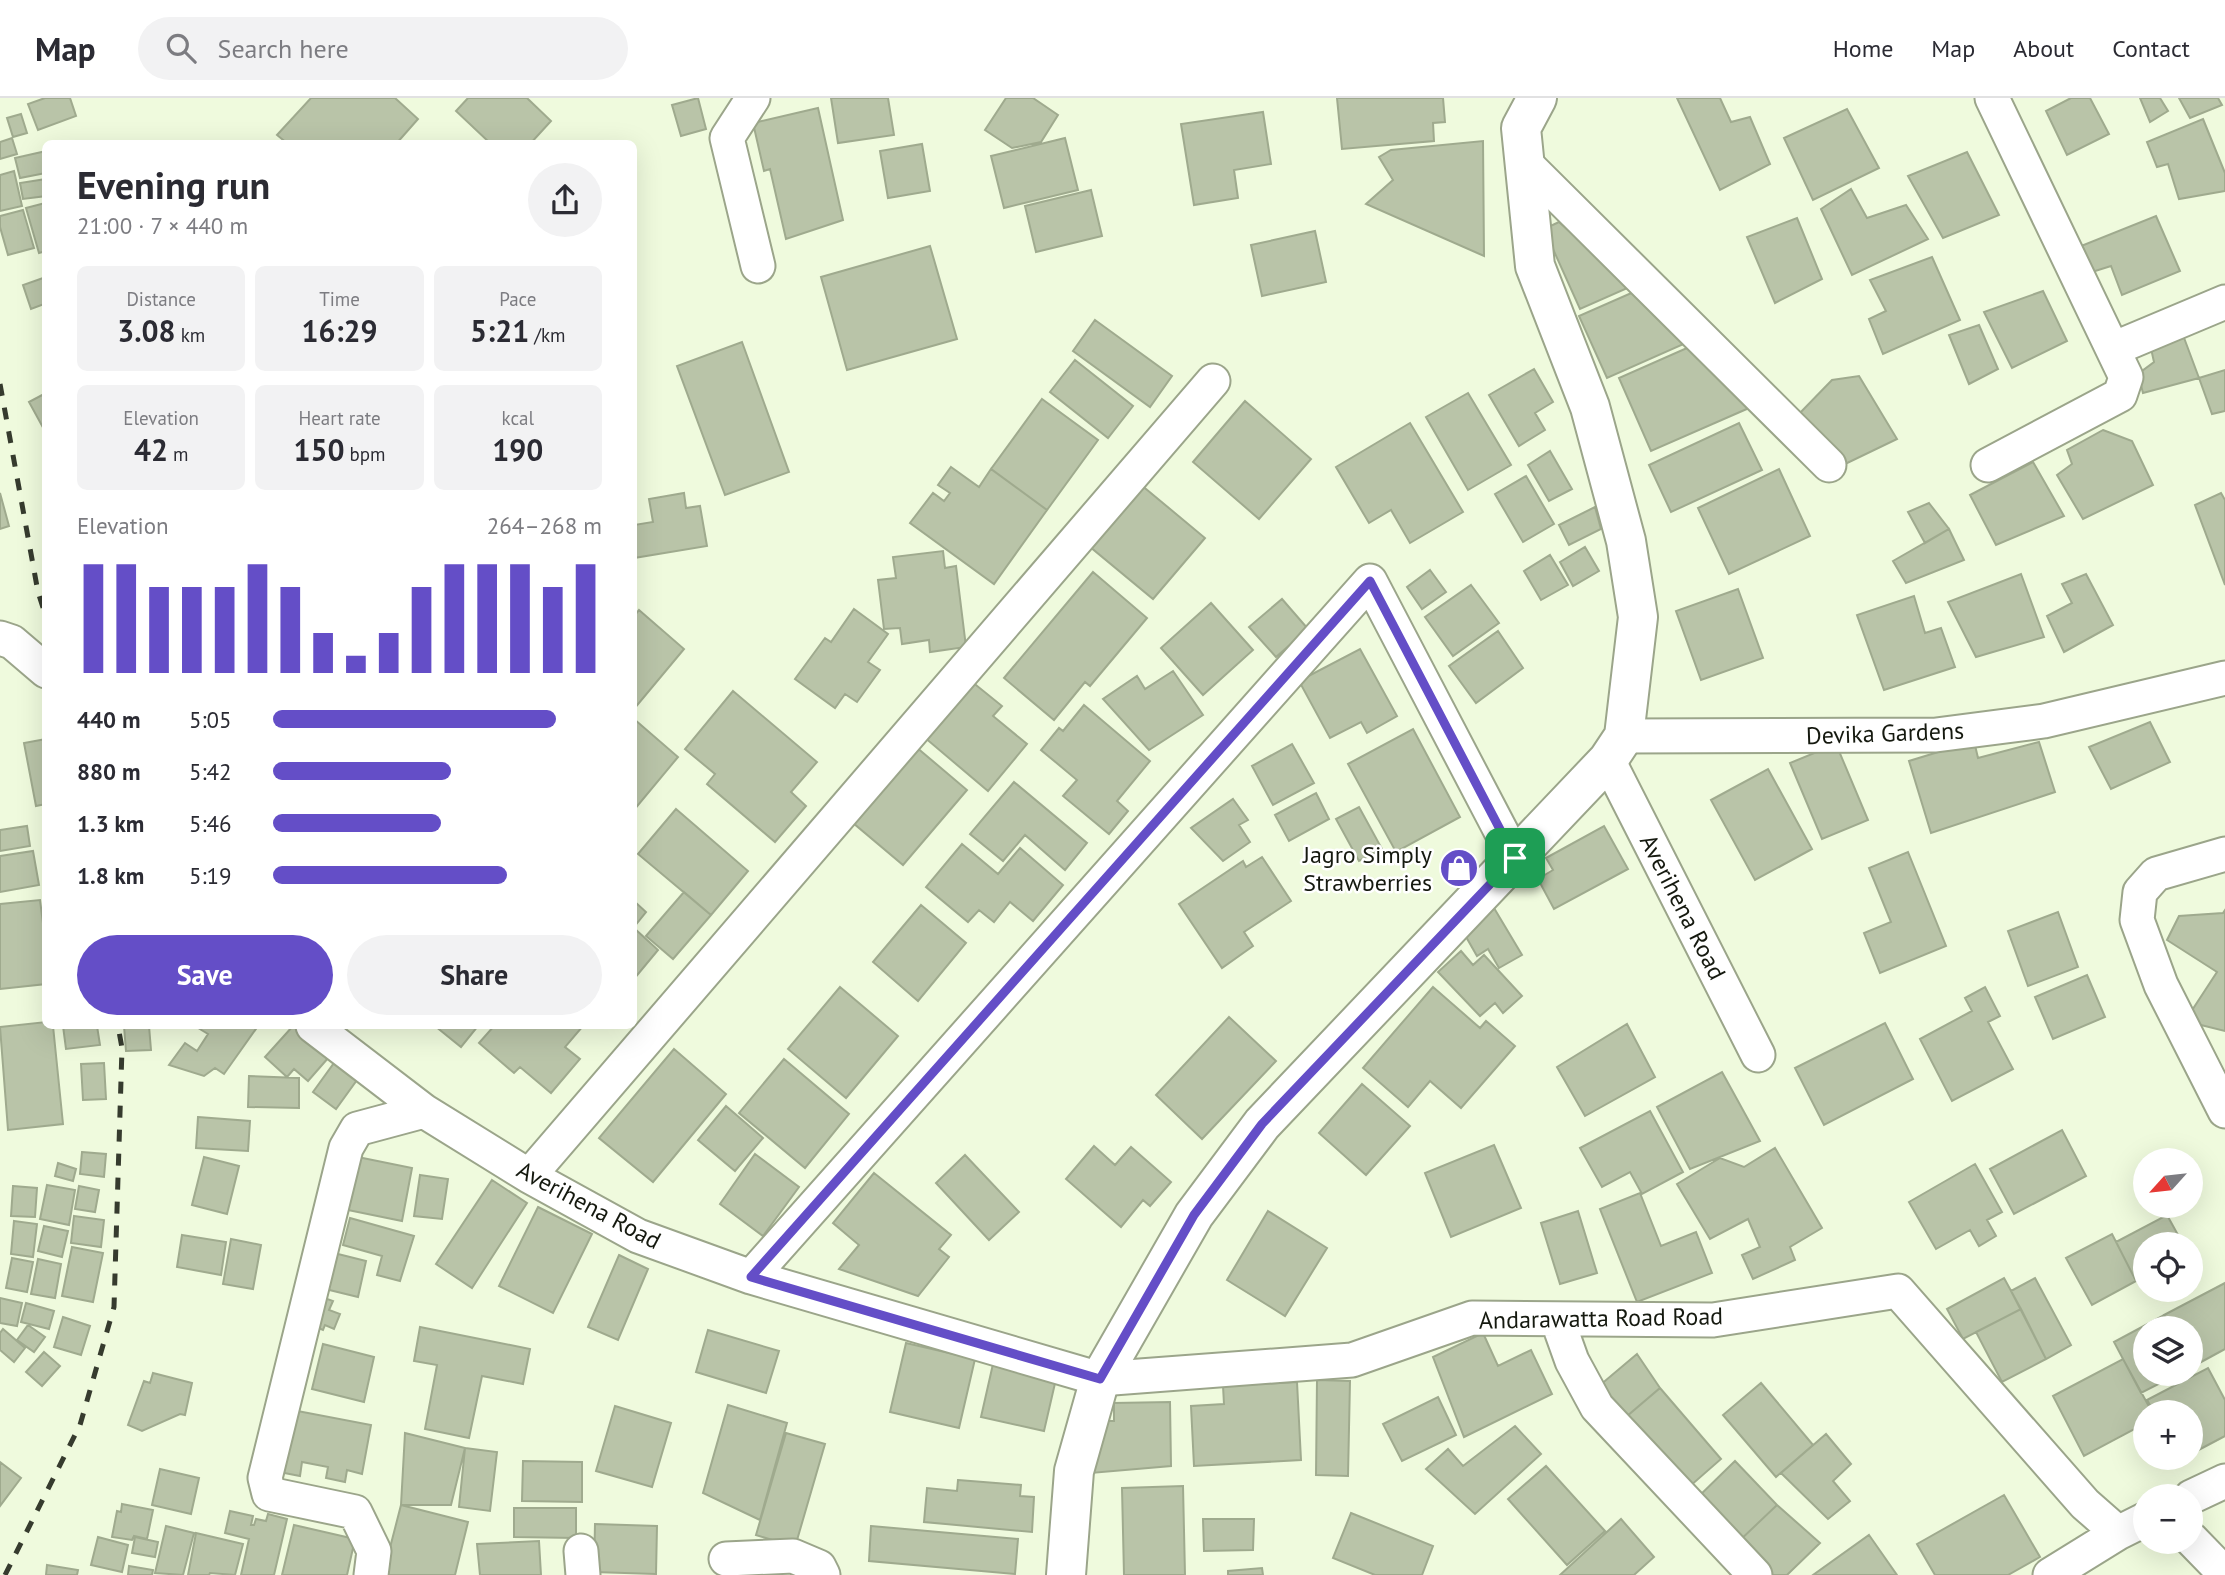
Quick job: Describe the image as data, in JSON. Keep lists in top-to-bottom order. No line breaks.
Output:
{"streets":{"street":["Devika Gardens","Averihena Road","Andarawatta Road Road"]},"crossings":[["Devika Gardens","Averihena Road"],["Averihena Road","Andarawatta Road Road"]],"places":{"shop":["Jagro Simply Strawberries"]},"north":"bottom left","page":{"header":"Map","search":"Search here","nav":["Home","Map","About","Contact"],"heading":["Evening run","21:00 · 7 × 440 m"],"stats":[["Distance","3.08 km"],["Time","16:29"],["Pace","5:21 /km"],["Elevation","42 m"],["Heart rate","150 bpm"],["kcal","190"]],"chart":["Elevation","264–268 m"],"list":[{"name":"440 m","note":"5:05"},{"name":"880 m","note":"5:42"},{"name":"1.3 km","note":"5:46"},{"name":"1.8 km","note":"5:19"}],"buttons":["Save","Share"],"map_buttons":["+","−"]}}
